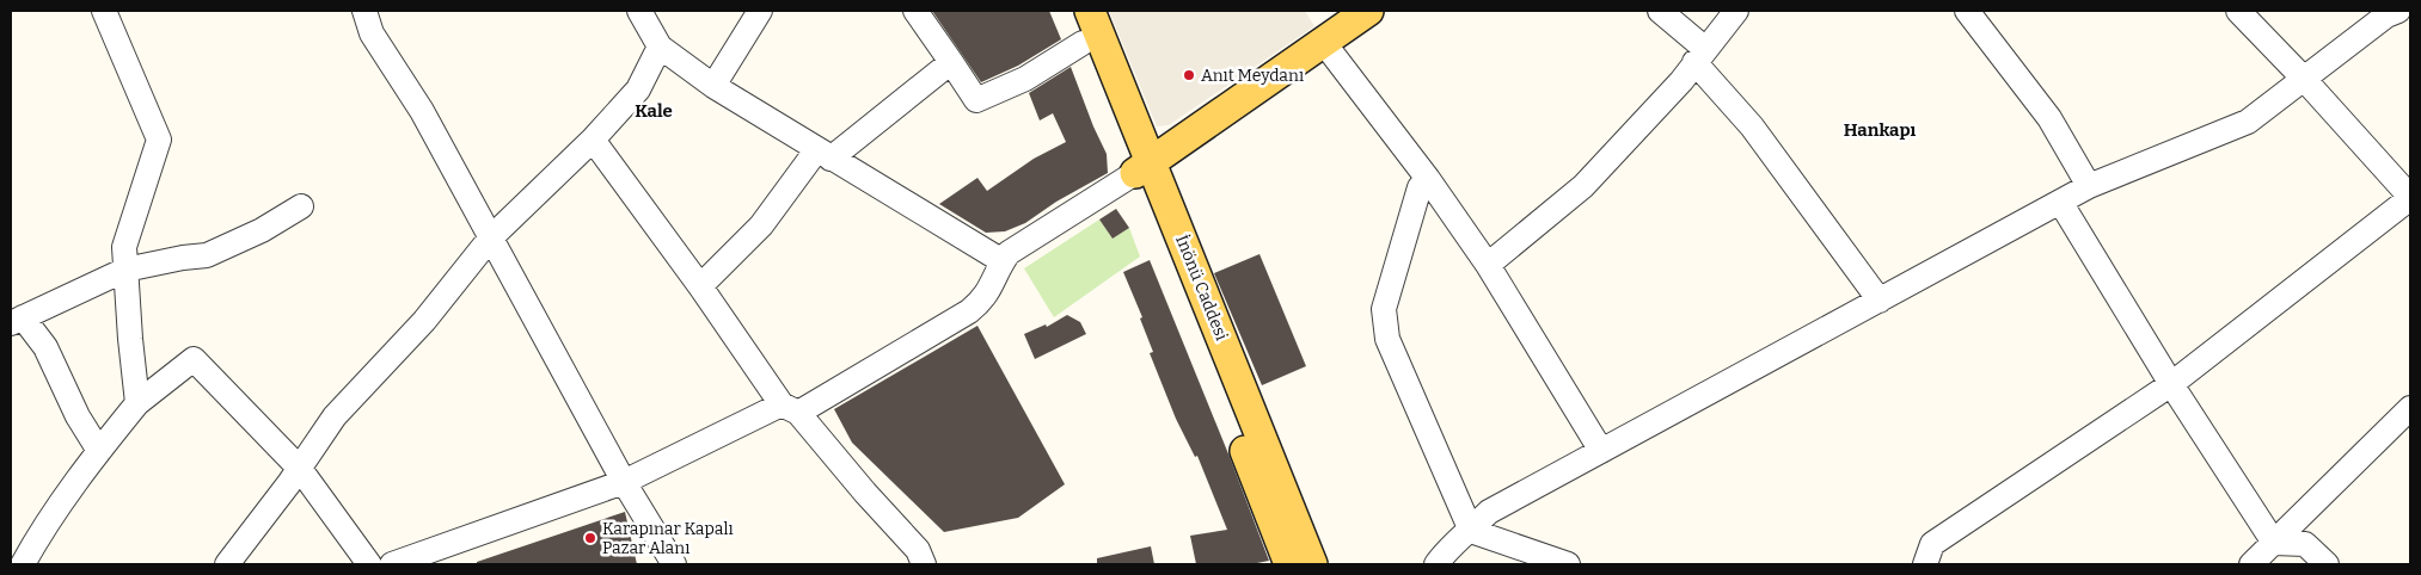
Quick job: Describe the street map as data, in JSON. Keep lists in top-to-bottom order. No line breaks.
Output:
{"streets":{"main road":["İnönü Caddesi"]},"districts":["Kale","Hankapı"],"places":["Anıt Meydanı","Karapınar Kapalı Pazar Alanı"]}
